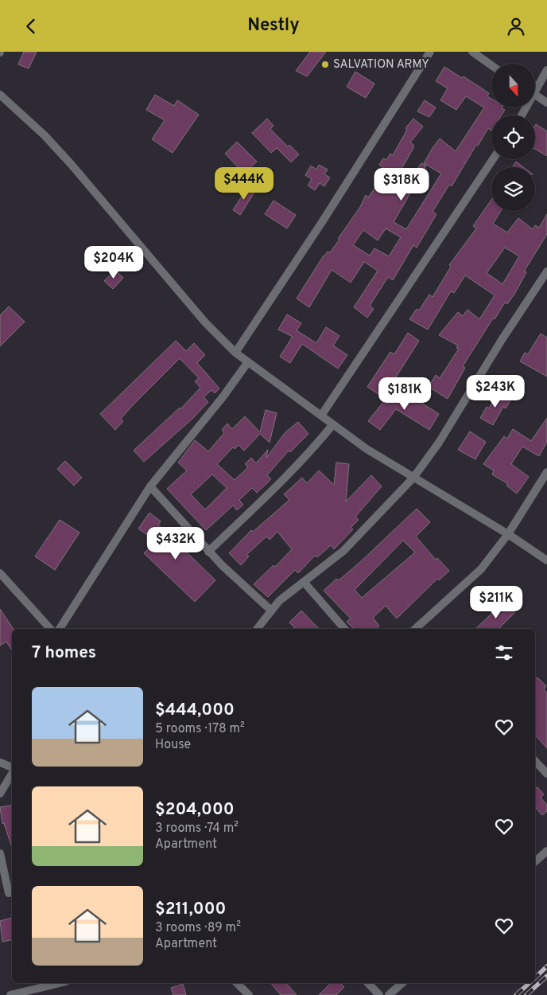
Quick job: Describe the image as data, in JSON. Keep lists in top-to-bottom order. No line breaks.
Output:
{"places":["SALVATION ARMY"],"north":"bottom","page":{"header":"Nestly","price":["$444K","$318K","$204K","$243K","$181K","$432K","$211K"],"heading":"7 homes","list":[{"name":"$444,000","note":"5 rooms · 178 m² · House"},{"name":"$204,000","note":"3 rooms · 74 m² · Apartment"},{"name":"$211,000","note":"3 rooms · 89 m² · Apartment"}]}}
